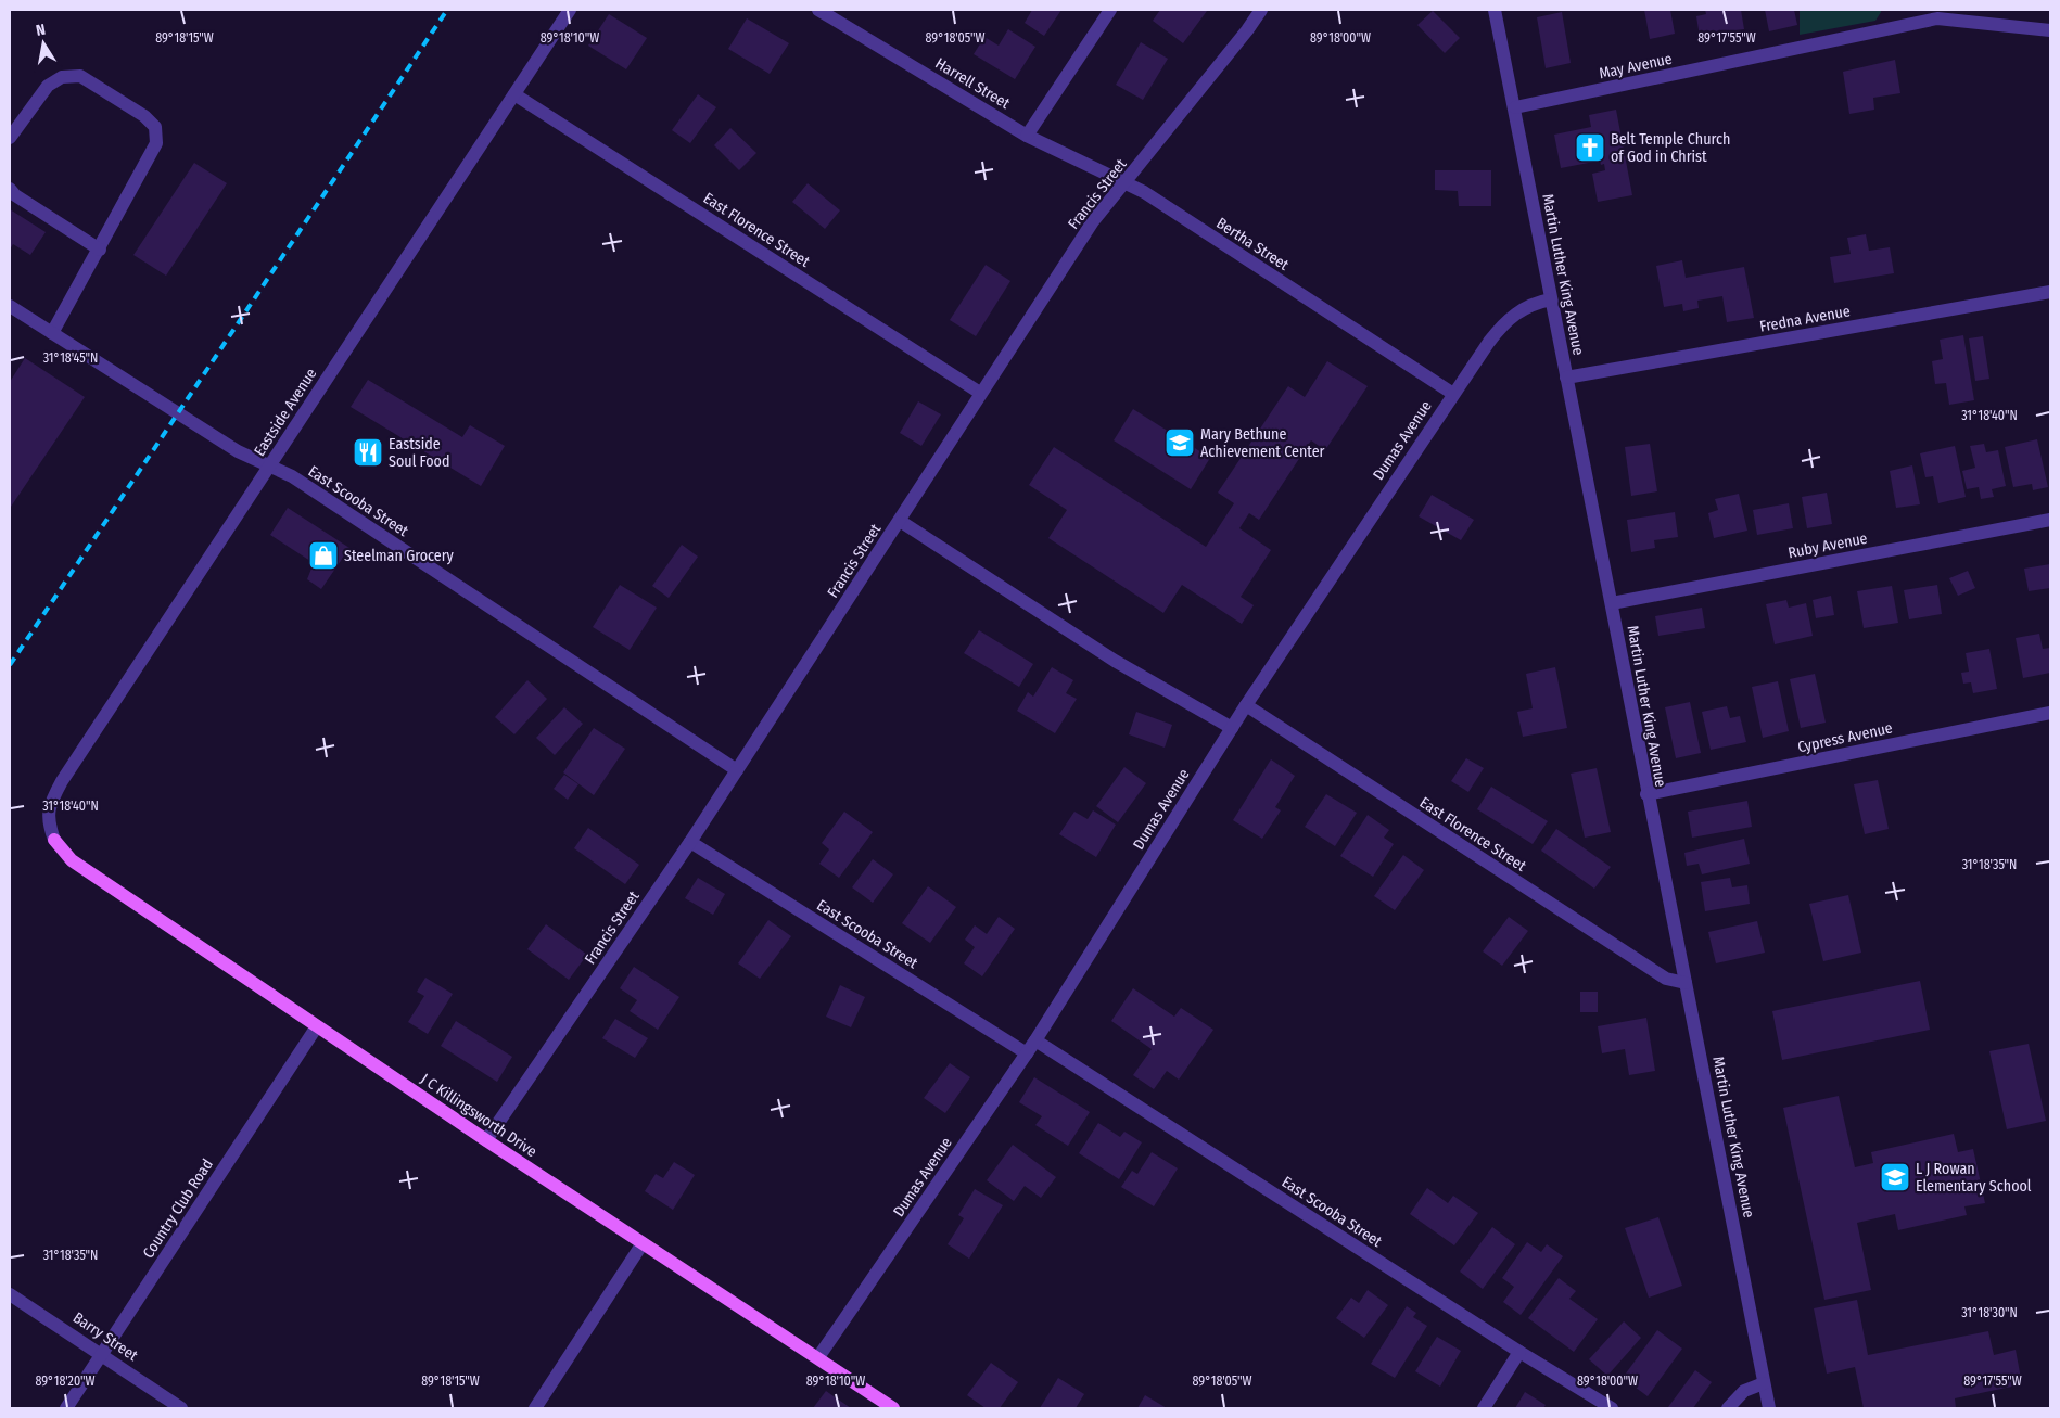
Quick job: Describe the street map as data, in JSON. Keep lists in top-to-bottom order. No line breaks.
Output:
{"streets":{"main road":["J C Killingsworth Drive"],"street":["May Avenue","Harrell Street","Francis Street","East Florence Street","Bertha Street","Martin Luther King Avenue","Fredna Avenue","Eastside Avenue","Dumas Avenue","East Scooba Street","Ruby Avenue","Cypress Avenue","Country Club Road","Barry Street"]},"crossings":[["May Avenue","Martin Luther King Avenue"],["Harrell Street","Bertha Street"],["Francis Street","East Florence Street"],["Francis Street","Bertha Street"],["Francis Street","East Scooba Street"],["Francis Street","J C Killingsworth Drive"],["East Florence Street","Martin Luther King Avenue"],["East Florence Street","Eastside Avenue"],["East Florence Street","Dumas Avenue"],["Bertha Street","Dumas Avenue"],["Martin Luther King Avenue","Fredna Avenue"],["Martin Luther King Avenue","Dumas Avenue"],["Martin Luther King Avenue","Ruby Avenue"],["Martin Luther King Avenue","Cypress Avenue"],["Eastside Avenue","East Scooba Street"],["Eastside Avenue","J C Killingsworth Drive"],["Dumas Avenue","East Scooba Street"],["Dumas Avenue","J C Killingsworth Drive"],["J C Killingsworth Drive","Country Club Road"],["Country Club Road","Barry Street"]],"places":{"church":["Belt Temple Church of God in Christ"],"school or university":["Mary Bethune Achievement Center","L J Rowan Elementary School"],"restaurant":["Eastside Soul Food"],"shop":["Steelman Grocery"]},"north":"top","coordinates":["89°18'15\"W","89°18'10\"W","89°18'05\"W","89°18'00\"W","89°17'55\"W","31°18'45\"N","31°18'40\"N","31°18'35\"N","31°18'30\"N","89°18'20\"W"]}
